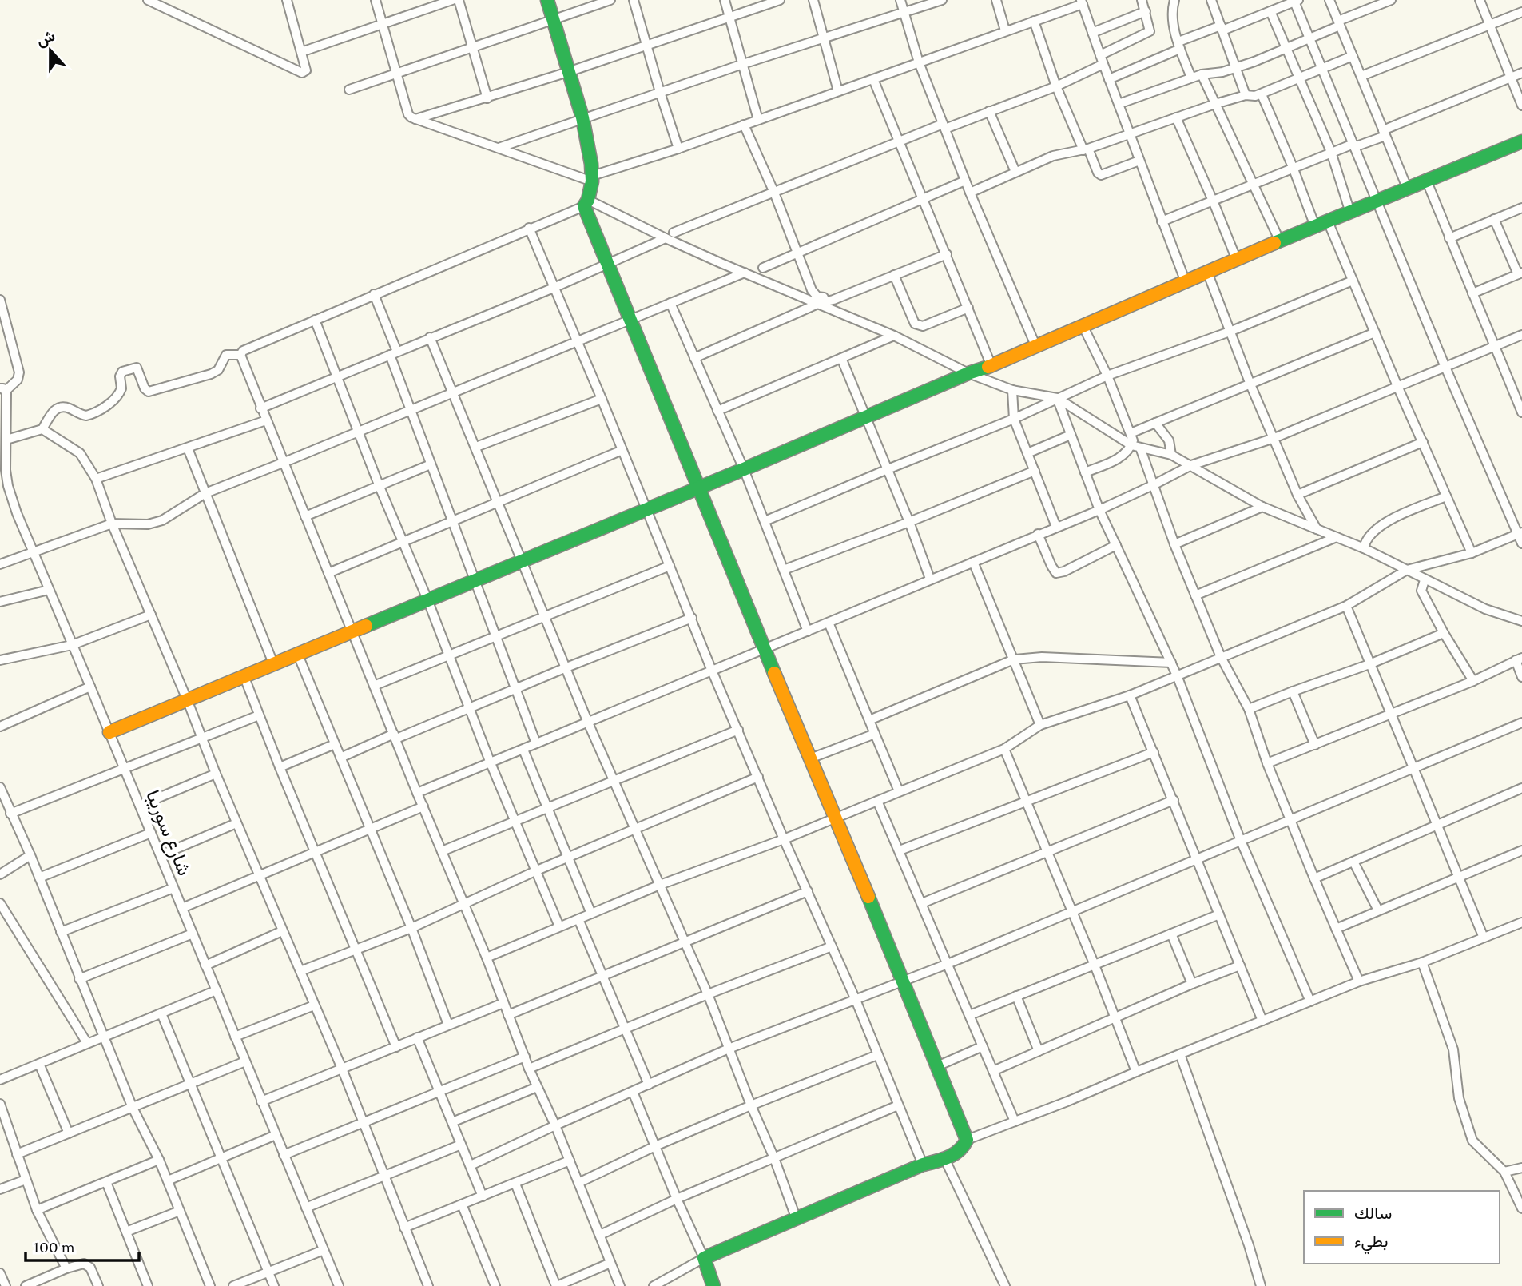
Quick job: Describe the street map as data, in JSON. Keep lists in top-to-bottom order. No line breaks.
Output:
{"streets":{"street":["شارع سوريبا"]},"legend":["سالك","بطيء"],"scale_bar":"100 m","north":"top"}
